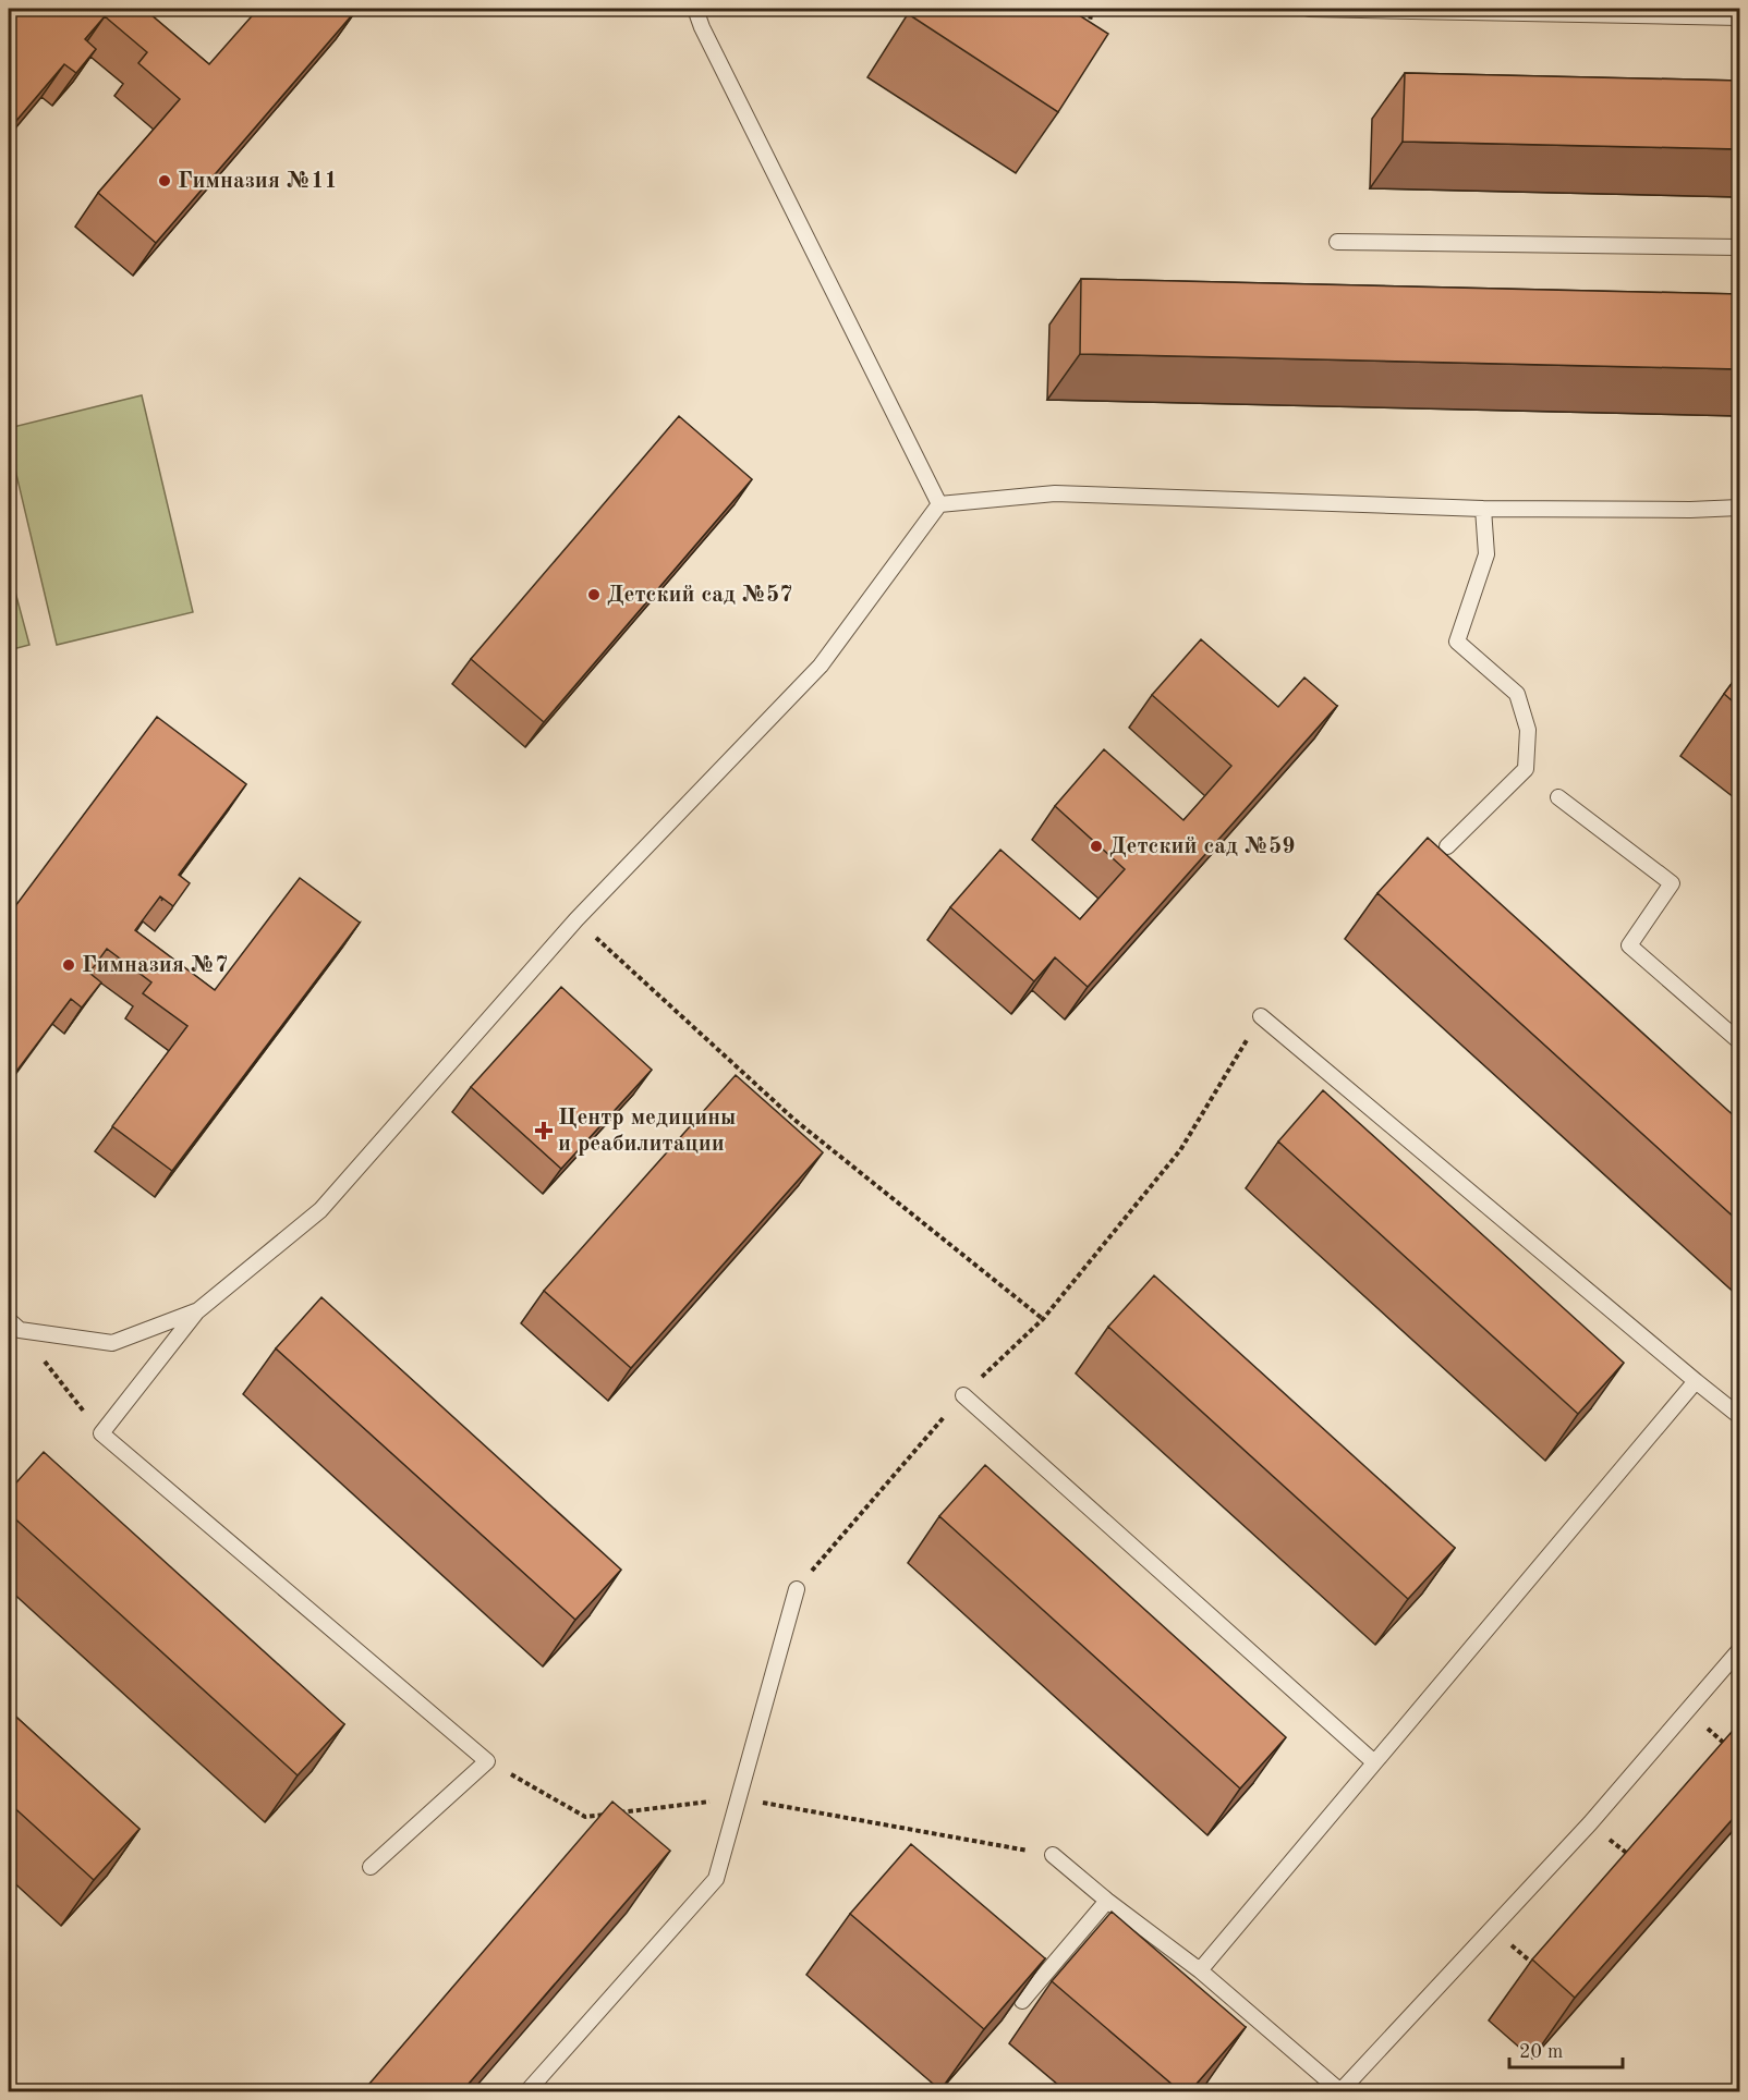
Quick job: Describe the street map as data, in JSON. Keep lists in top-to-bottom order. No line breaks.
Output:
{"places":{"other":["Гимназия №11","Детский сад №57","Детский сад №59","Гимназия №7"],"health":["Центр медицины и реабилитации"]},"scale_bar":"20 m"}
